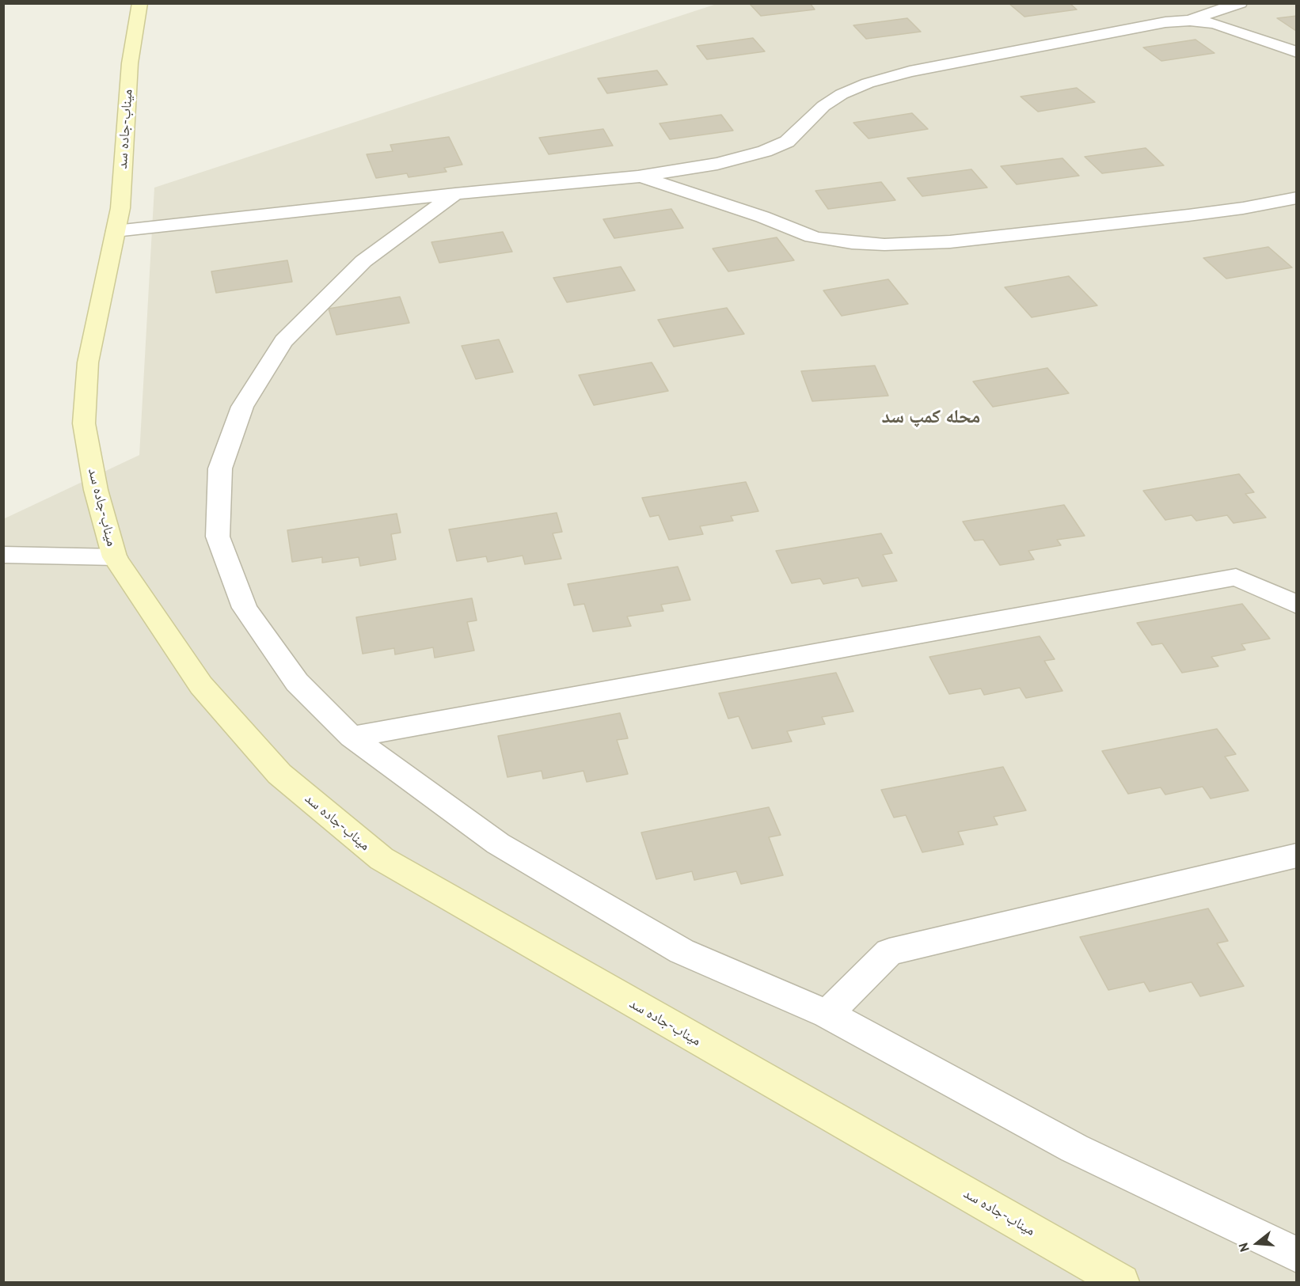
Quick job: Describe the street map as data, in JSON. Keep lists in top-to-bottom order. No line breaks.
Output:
{"streets":{"street":["میناب-جاده سد"]},"districts":["محله کمپ سد"],"north":"left"}
